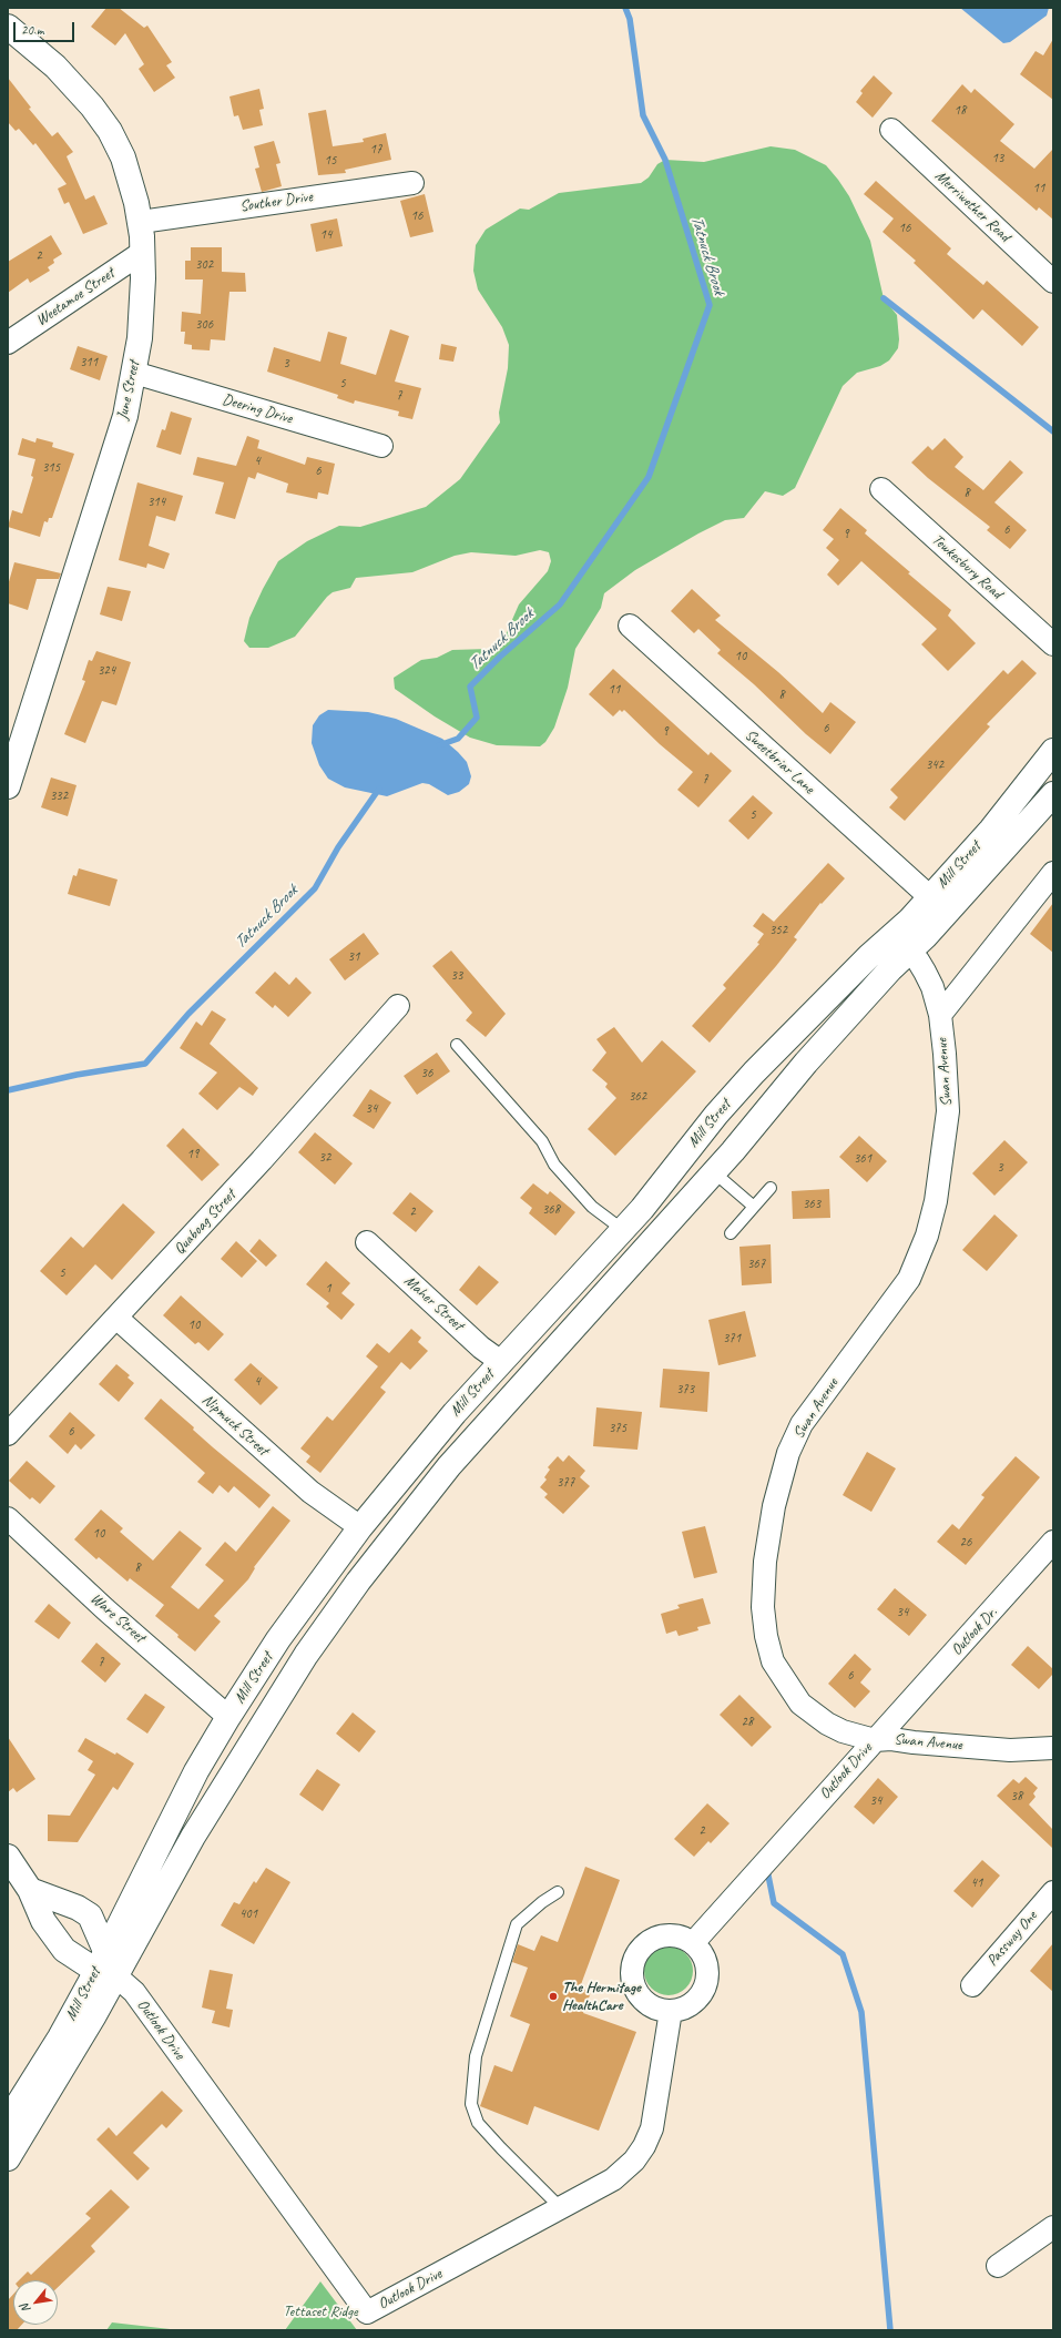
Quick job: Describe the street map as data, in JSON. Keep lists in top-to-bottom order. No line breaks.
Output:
{"streets":{"main road":["June Street","Mill Street"],"street":["Souther Drive","Merriwether Road","Weetamoe Street","Deering Drive","Tewkesbury Road","Sweetbriar Lane","Swan Avenue","Quaboag Street","Maher Street","Nipmuck Street","Ware Street","Outlook Dr.","Outlook Drive","Passway One"]},"crossings":[["Souther Drive","June Street"],["Weetamoe Street","June Street"],["June Street","Deering Drive"],["Sweetbriar Lane","Mill Street"],["Mill Street","Swan Avenue"],["Mill Street","Maher Street"],["Mill Street","Nipmuck Street"],["Mill Street","Ware Street"],["Mill Street","Outlook Drive"],["Swan Avenue","Outlook Drive"],["Quaboag Street","Nipmuck Street"],["Outlook Dr.","Outlook Drive"]],"water":["Tatnuck Brook"],"parks":["Tettaset Ridge"],"places":["The Hermitage HealthCare"],"house_numbers":["18","17","13","15","11","16","16","14","2","302","306","311","3","5","7","4","315","6","8","314","6","9","10","324","11","8","6","9","342","7","332","5","352","31","33","36","362","34","19","32","361","3","363","368","2","367","5","1","10","371","4","373","375","6","377","10","26","8","34","7","6","28","38","34","2","41","401"],"scale_bar":"20 m","north":"bottom left"}
